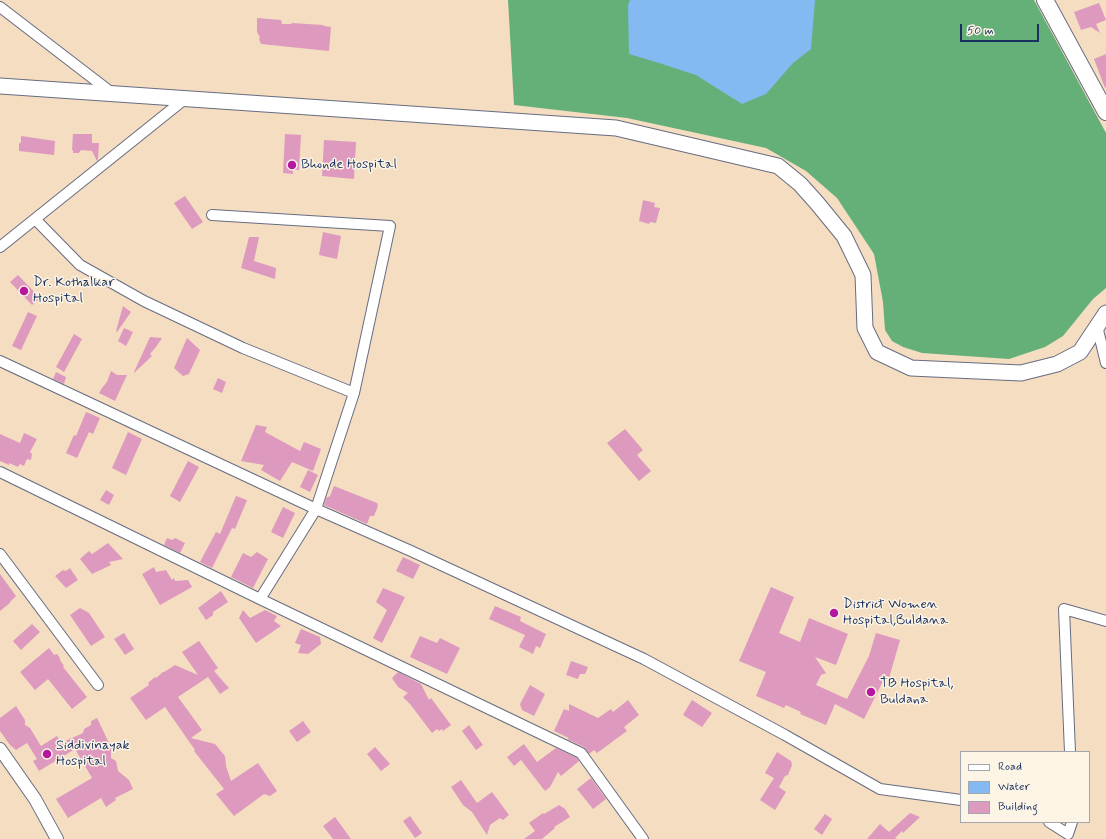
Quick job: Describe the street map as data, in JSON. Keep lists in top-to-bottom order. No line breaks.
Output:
{"places":["Bhonde Hospital","Dr. Kothalkar Hospital","District Women Hospital,Buldana","TB Hospital, Buldana","Siddivinayak Hospital"],"legend":["Road","Water","Building"],"scale_bar":"50 m"}
